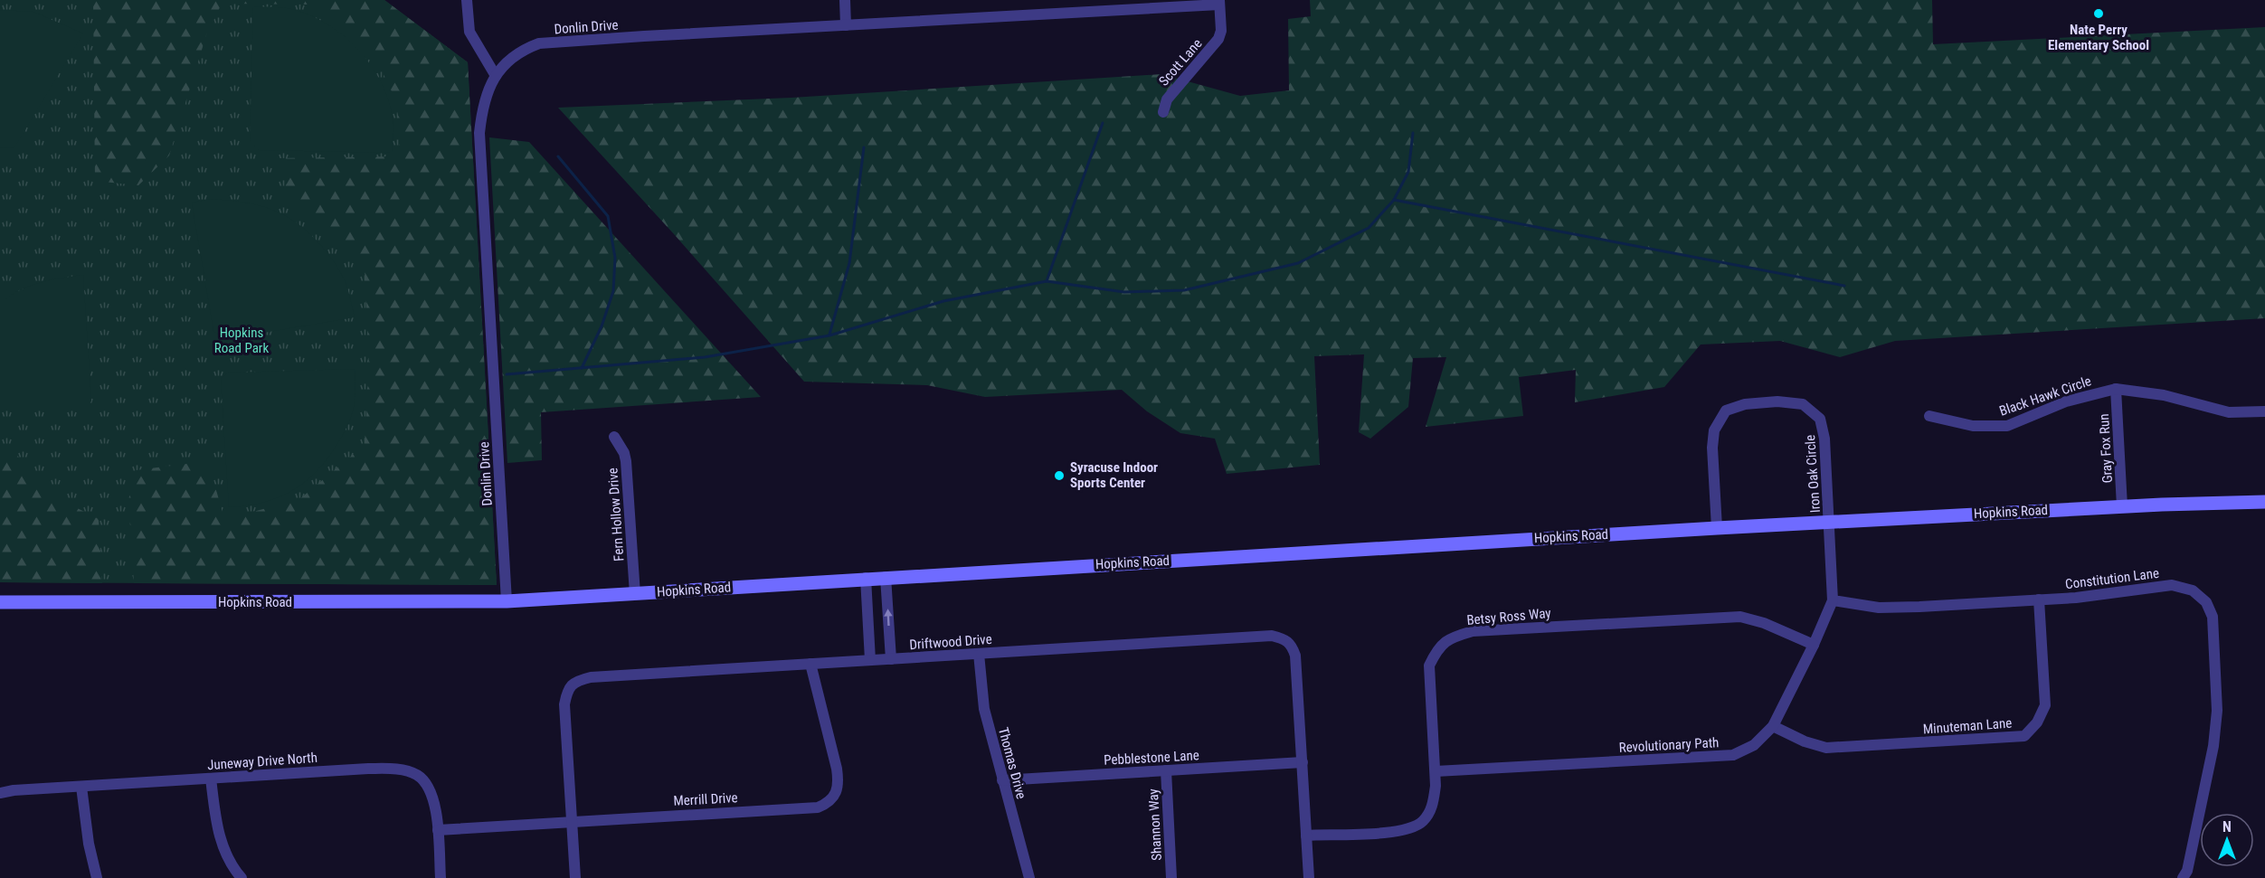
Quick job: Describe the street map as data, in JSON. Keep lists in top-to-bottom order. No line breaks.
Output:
{"streets":{"street":["Donlin Drive","Scott Lane","Black Hawk Circle","Gray Fox Run","Iron Oak Circle","Hopkins Road","Fern Hollow Drive","Constitution Lane","Betsy Ross Way","Driftwood Drive","Minuteman Lane","Revolutionary Path","Pebblestone Lane","Juneway Drive North","Thomas Drive","Merrill Drive","Shannon Way"]},"crossings":[["Donlin Drive","Scott Lane"],["Donlin Drive","Hopkins Road"],["Black Hawk Circle","Gray Fox Run"],["Gray Fox Run","Hopkins Road"],["Iron Oak Circle","Hopkins Road"],["Iron Oak Circle","Revolutionary Path"],["Hopkins Road","Fern Hollow Drive"],["Hopkins Road","Revolutionary Path"],["Constitution Lane","Minuteman Lane"],["Constitution Lane","Revolutionary Path"],["Betsy Ross Way","Driftwood Drive"],["Betsy Ross Way","Revolutionary Path"],["Driftwood Drive","Pebblestone Lane"],["Driftwood Drive","Thomas Drive"],["Driftwood Drive","Merrill Drive"],["Minuteman Lane","Revolutionary Path"],["Pebblestone Lane","Thomas Drive"],["Pebblestone Lane","Shannon Way"],["Juneway Drive North","Merrill Drive"]],"parks":["Hopkins Road Park"],"places":["Nate Perry Elementary School","Syracuse Indoor Sports Center"],"north":"top"}
